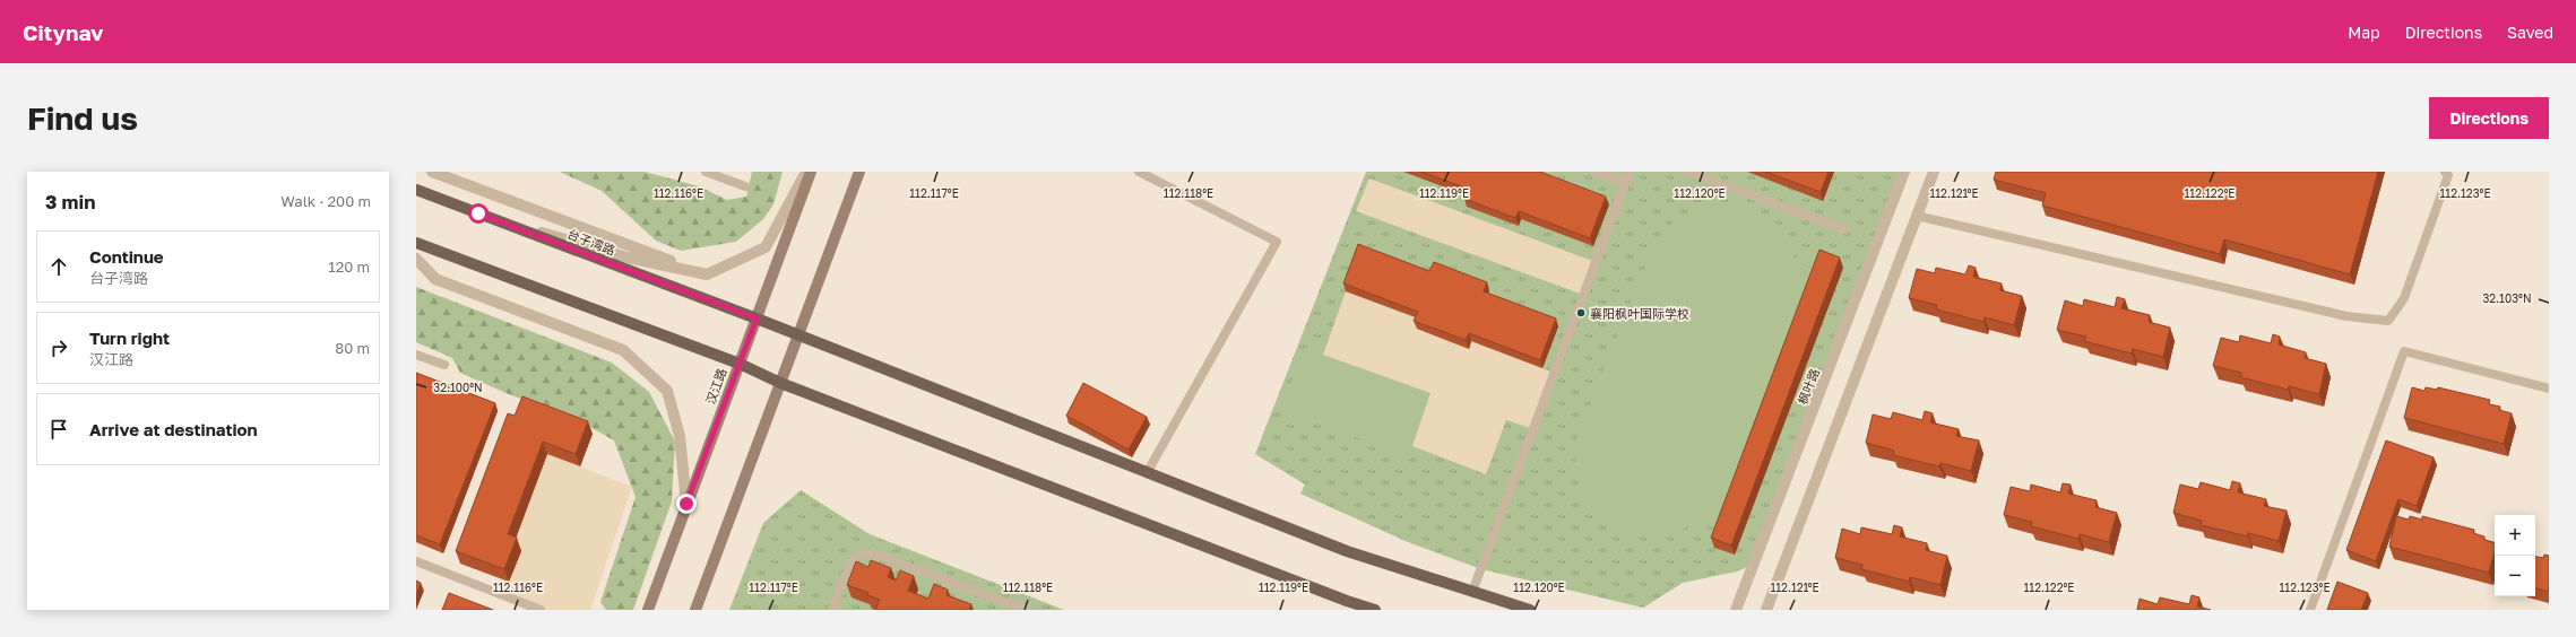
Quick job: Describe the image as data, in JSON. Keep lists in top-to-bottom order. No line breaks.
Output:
{"streets":{"main road":["台子湾路","汉江路"],"street":["枫叶路"]},"crossings":[["台子湾路","汉江路"]],"places":["襄阳枫叶国际学校"],"page":{"header":"Citynav","nav":["Map","Directions","Saved"],"buttons":"Directions","title":"Find us","heading":["3 min","Walk · 200 m"],"list":[["Continue","台子湾路","120 m"],["Turn right","汉江路","80 m"],"Arrive at destination"],"map_buttons":["+","−"]},"coordinates":["112.116°E","112.117°E","112.118°E","112.119°E","112.120°E","112.121°E","112.122°E","112.123°E","32.103°N","32.100°N"]}
